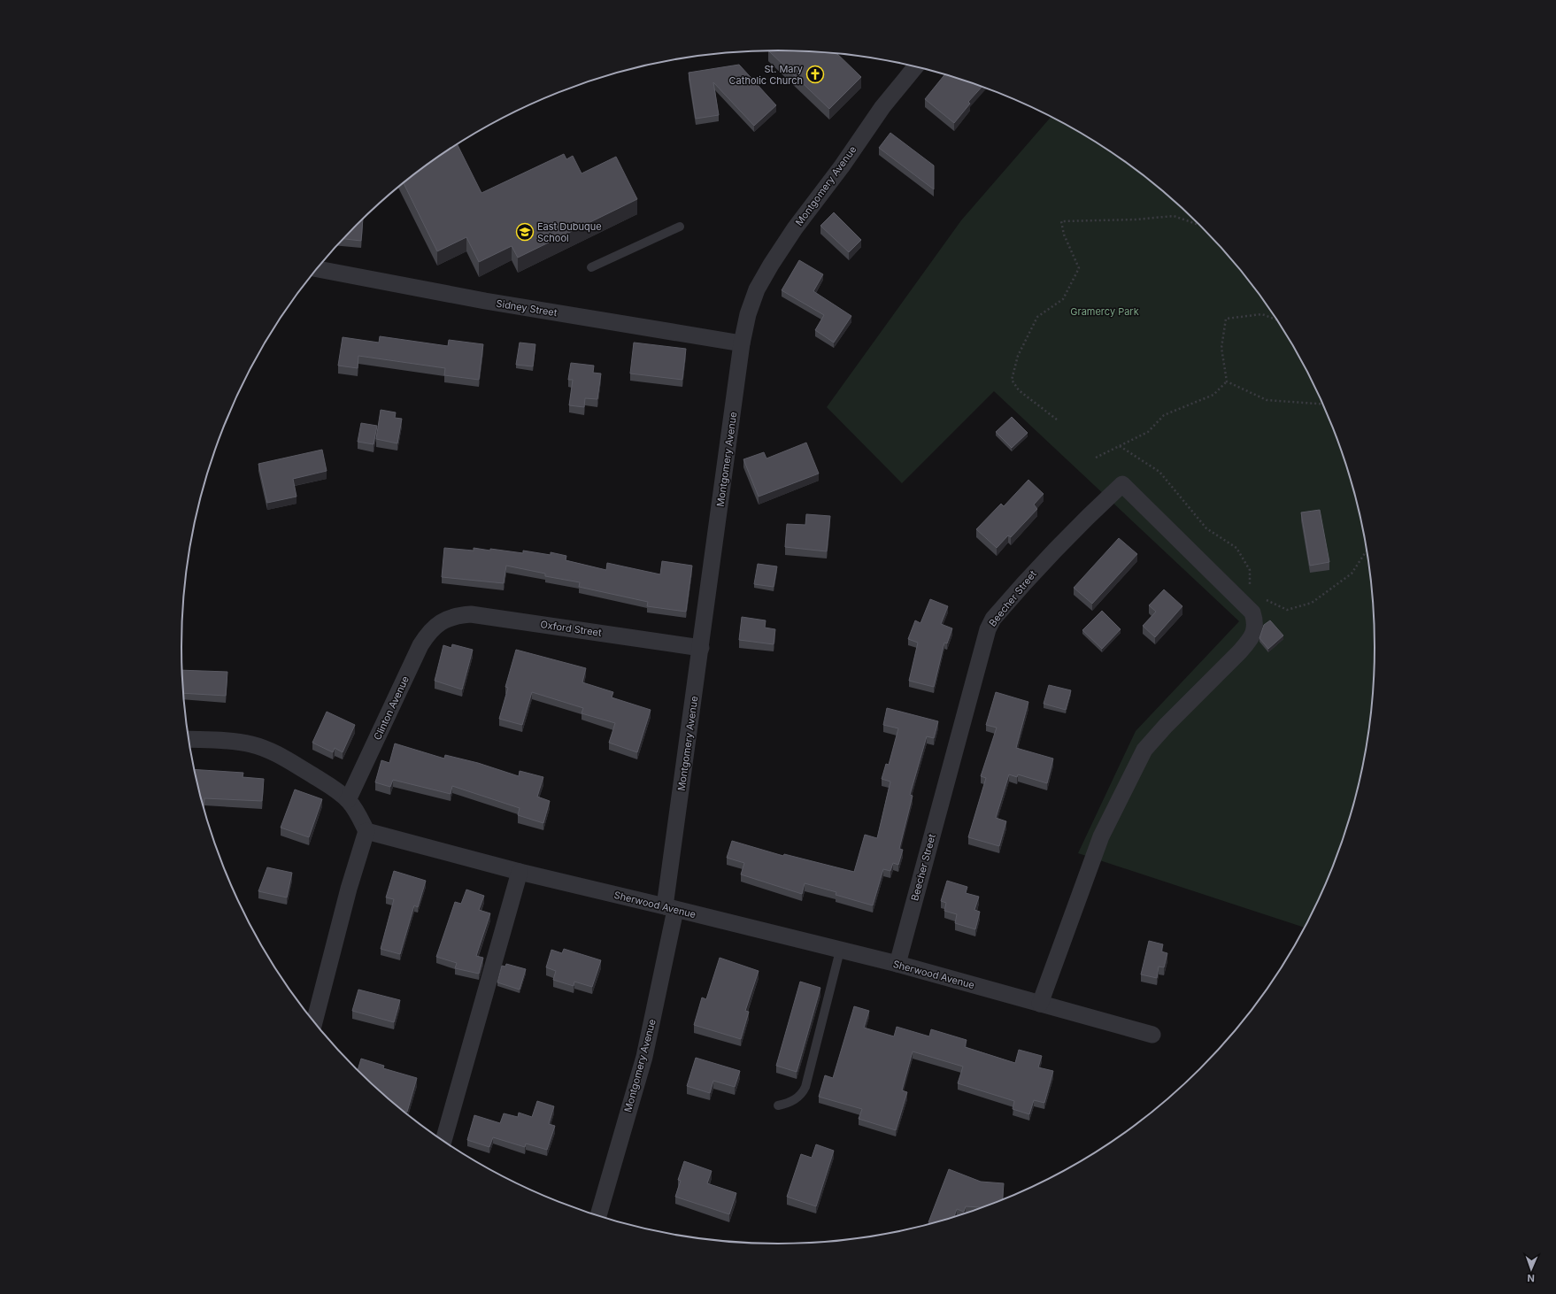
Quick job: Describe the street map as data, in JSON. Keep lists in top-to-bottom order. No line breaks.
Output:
{"streets":{"street":["Montgomery Avenue","Sidney Street","Beecher Street","Oxford Street","Clinton Avenue","Sherwood Avenue"]},"crossings":[["Montgomery Avenue","Sidney Street"],["Montgomery Avenue","Oxford Street"],["Montgomery Avenue","Sherwood Avenue"],["Beecher Street","Sherwood Avenue"],["Oxford Street","Clinton Avenue"]],"parks":["Gramercy Park"],"places":{"church":["St. Mary Catholic Church"],"school or university":["East Dubuque School"]},"north":"bottom"}
